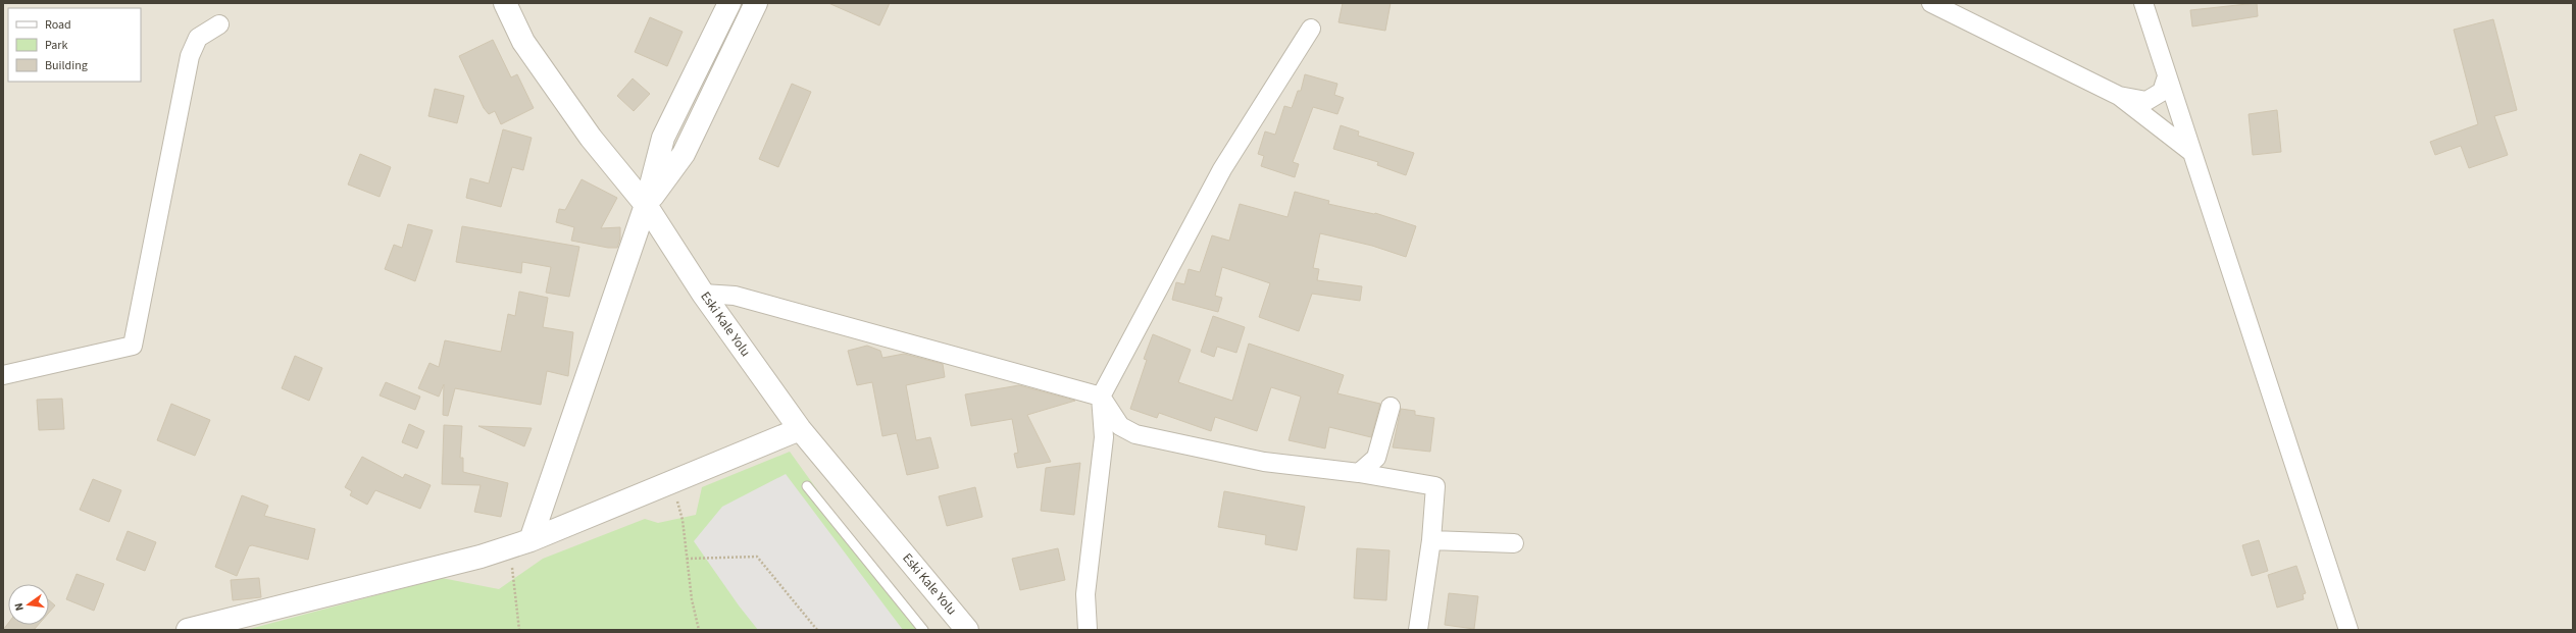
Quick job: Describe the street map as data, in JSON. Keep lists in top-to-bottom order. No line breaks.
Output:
{"streets":{"street":["Eski Kale Yolu"]},"legend":["Road","Park","Building"],"north":"left"}
